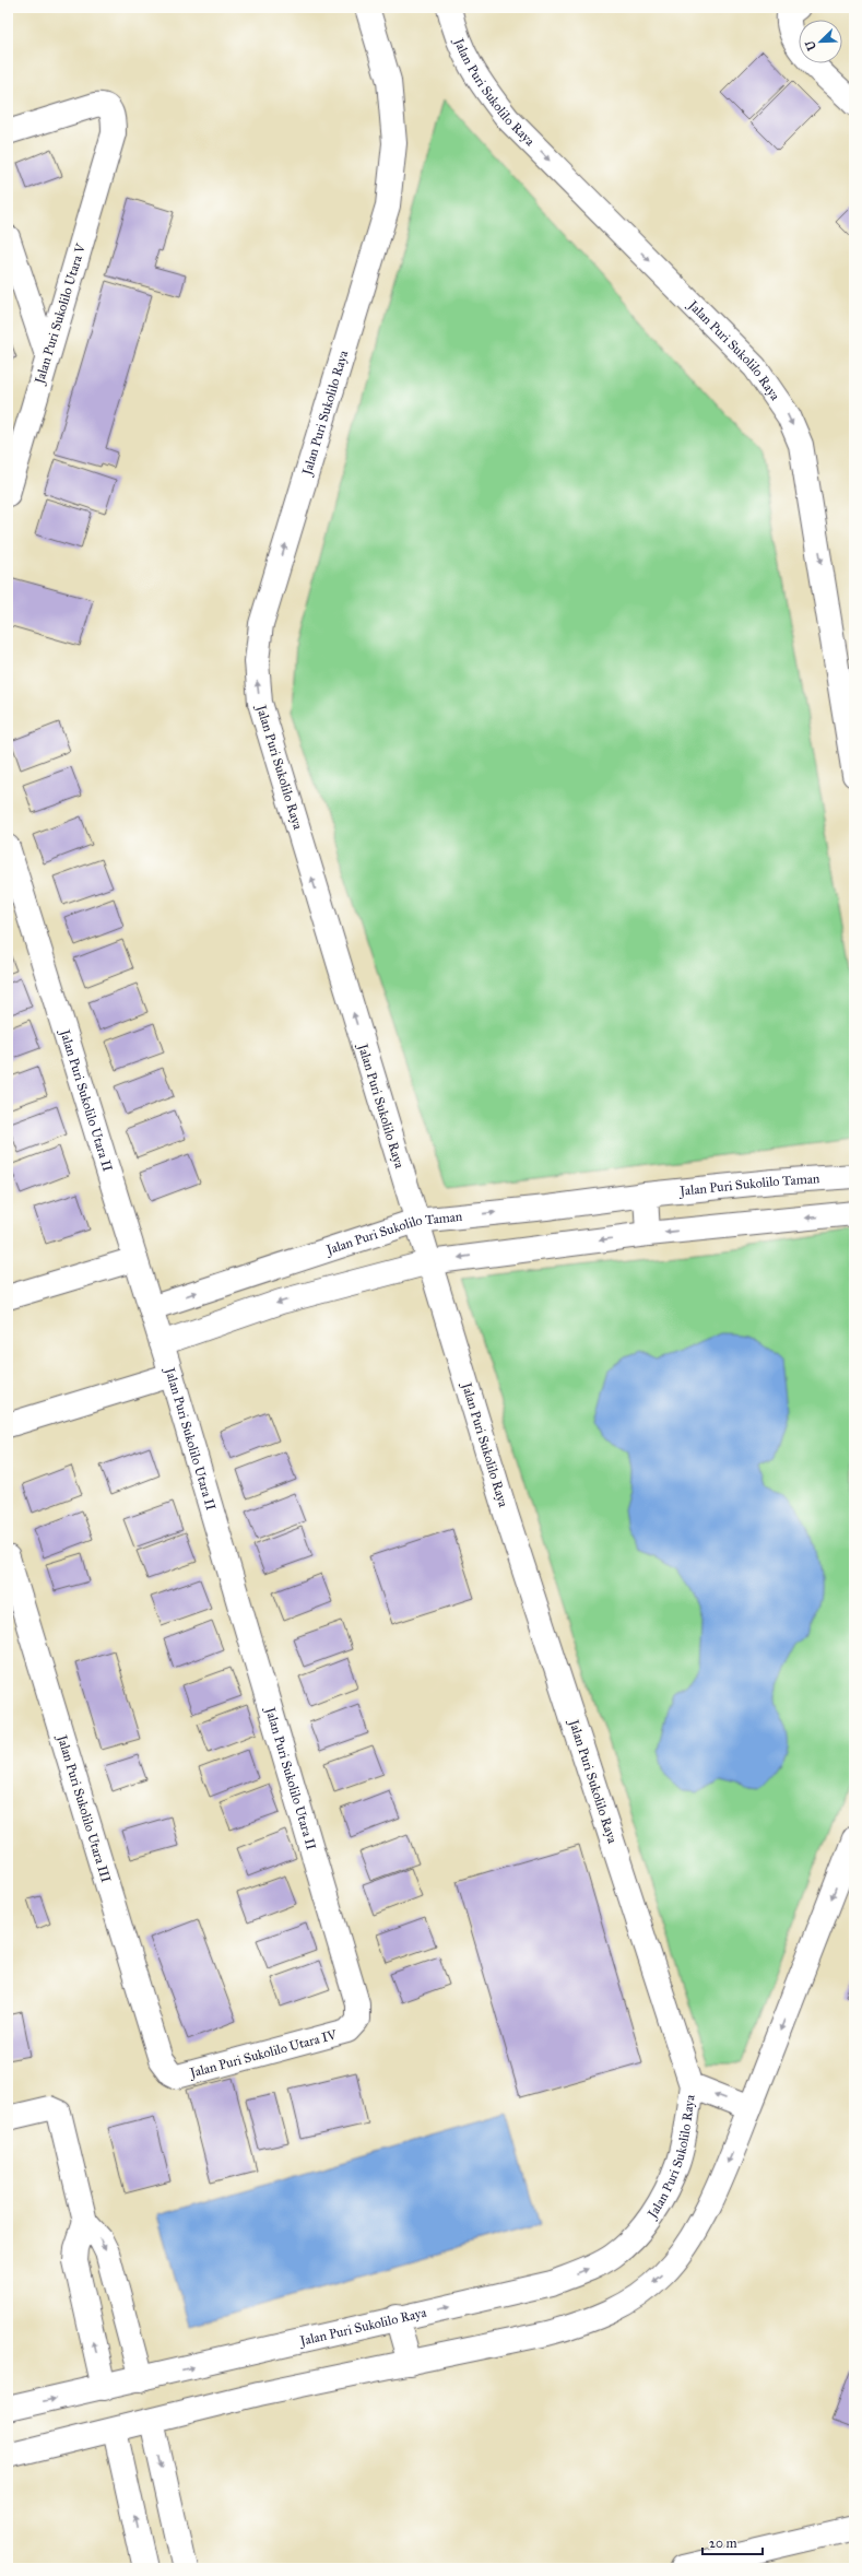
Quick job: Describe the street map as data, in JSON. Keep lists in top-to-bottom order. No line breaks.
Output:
{"streets":{"street":["Jalan Puri Sukolilo Raya","Jalan Puri Sukolilo Utara V","Jalan Puri Sukolilo Utara II","Jalan Puri Sukolilo Taman","Jalan Puri Sukolilo Utara III","Jalan Puri Sukolilo Utara IV"]},"crossings":[["Jalan Puri Sukolilo Raya","Jalan Puri Sukolilo Taman"],["Jalan Puri Sukolilo Utara II","Jalan Puri Sukolilo Taman"],["Jalan Puri Sukolilo Utara II","Jalan Puri Sukolilo Utara IV"],["Jalan Puri Sukolilo Utara III","Jalan Puri Sukolilo Utara IV"]],"scale_bar":"20 m","north":"bottom left"}
